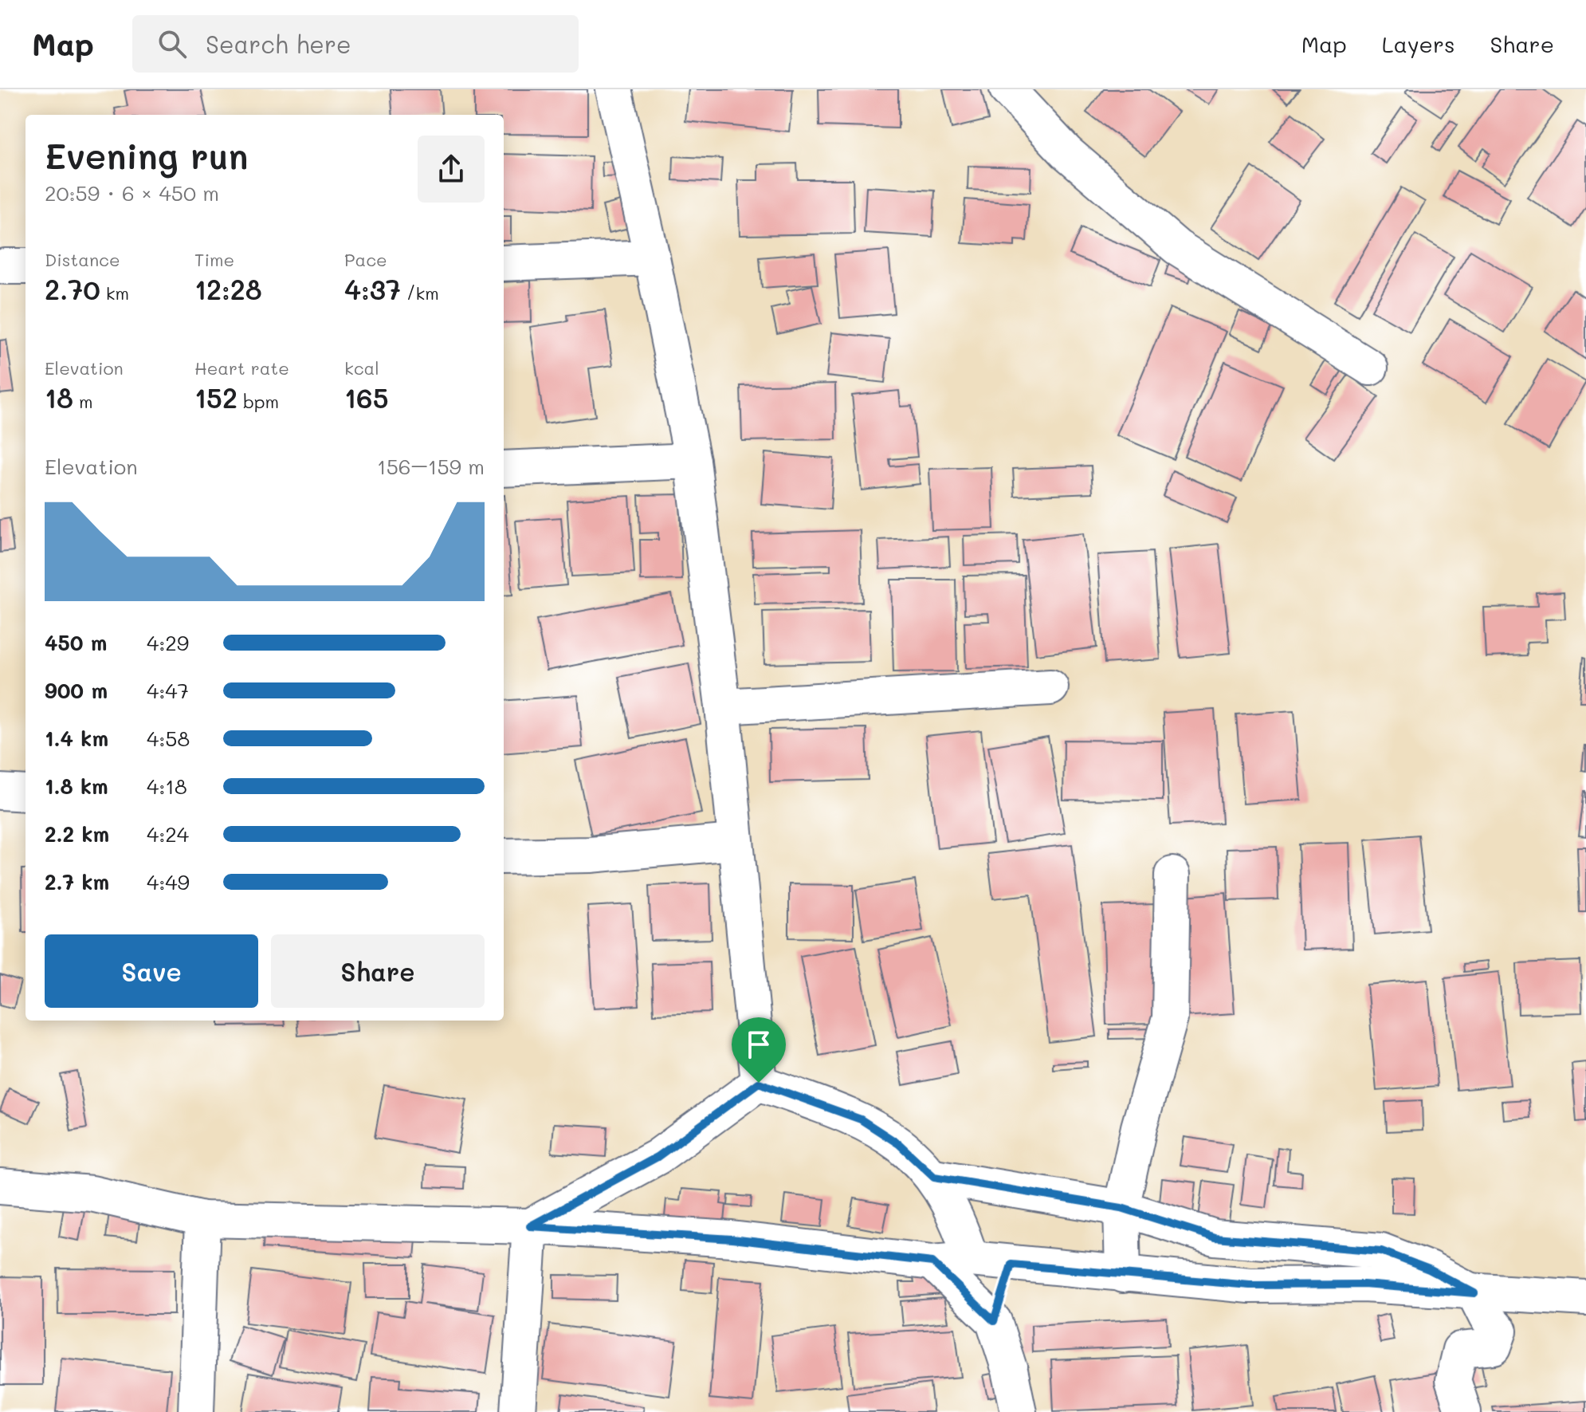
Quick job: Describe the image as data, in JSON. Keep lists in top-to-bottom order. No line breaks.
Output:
{"page":{"header":"Map","search":"Search here","nav":["Map","Layers","Share"],"heading":["Evening run","20:59 · 6 × 450 m"],"stats":[["Distance","2.70 km"],["Time","12:28"],["Pace","4:37 /km"],["Elevation","18 m"],["Heart rate","152 bpm"],["kcal","165"]],"chart":["Elevation","156–159 m"],"list":[{"name":"450 m","note":"4:29"},{"name":"900 m","note":"4:47"},{"name":"1.4 km","note":"4:58"},{"name":"1.8 km","note":"4:18"},{"name":"2.2 km","note":"4:24"},{"name":"2.7 km","note":"4:49"}],"buttons":["Save","Share"]}}
